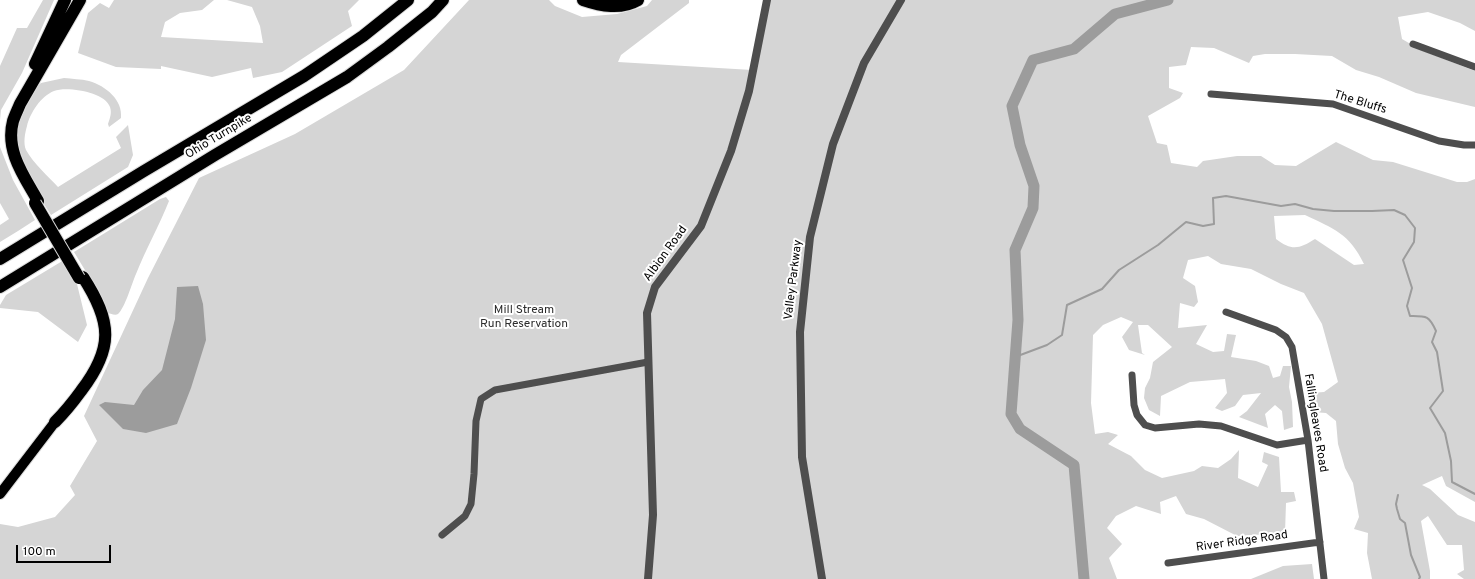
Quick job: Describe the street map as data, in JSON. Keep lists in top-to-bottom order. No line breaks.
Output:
{"streets":{"highway":["Ohio Turnpike"],"street":["The Bluffs","Albion Road","Valley Parkway","Fallingleaves Road","River Ridge Road"]},"crossings":[["Fallingleaves Road","River Ridge Road"]],"parks":["Mill Stream Run Reservation"],"scale_bar":"100 m"}
